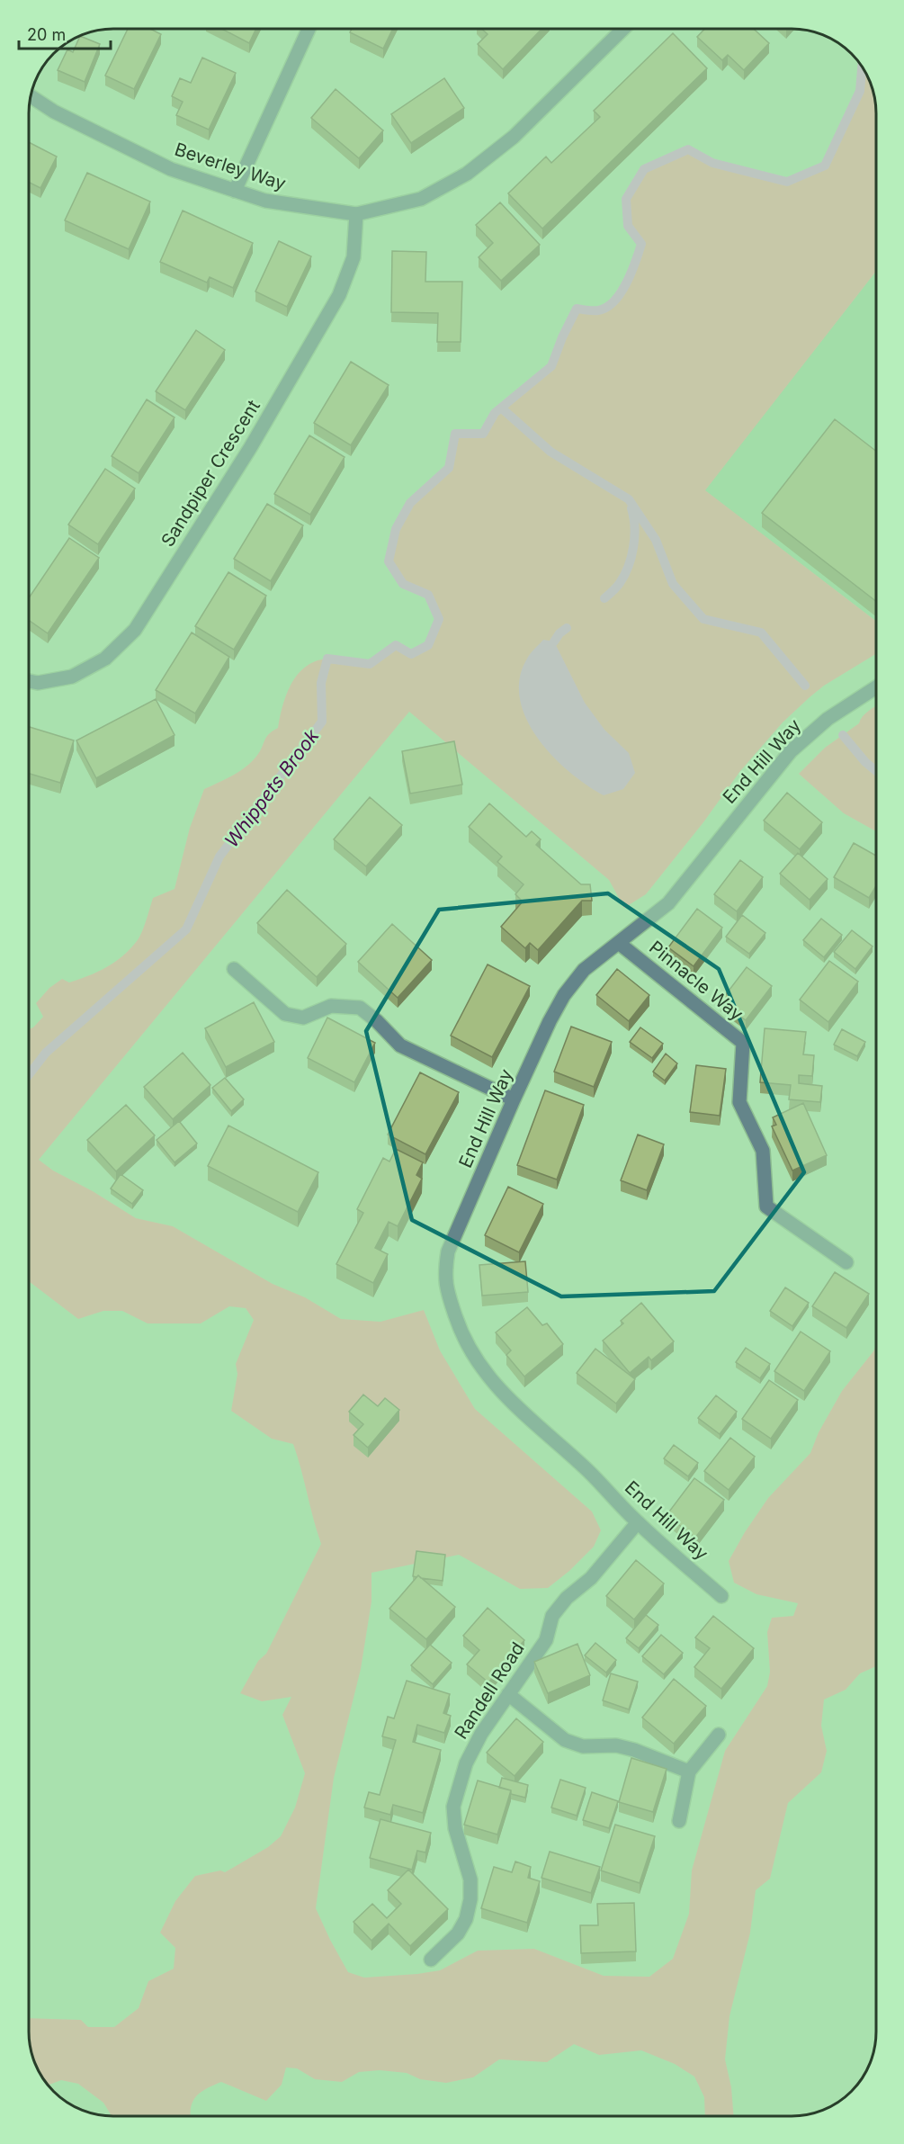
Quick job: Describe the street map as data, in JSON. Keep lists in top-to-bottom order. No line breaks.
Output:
{"streets":{"street":["Beverley Way","Sandpiper Crescent","End Hill Way","Pinnacle Way","Randell Road"]},"crossings":[["Beverley Way","Sandpiper Crescent"],["End Hill Way","Pinnacle Way"],["End Hill Way","Randell Road"]],"water":["Whippets Brook"],"scale_bar":"20 m"}
